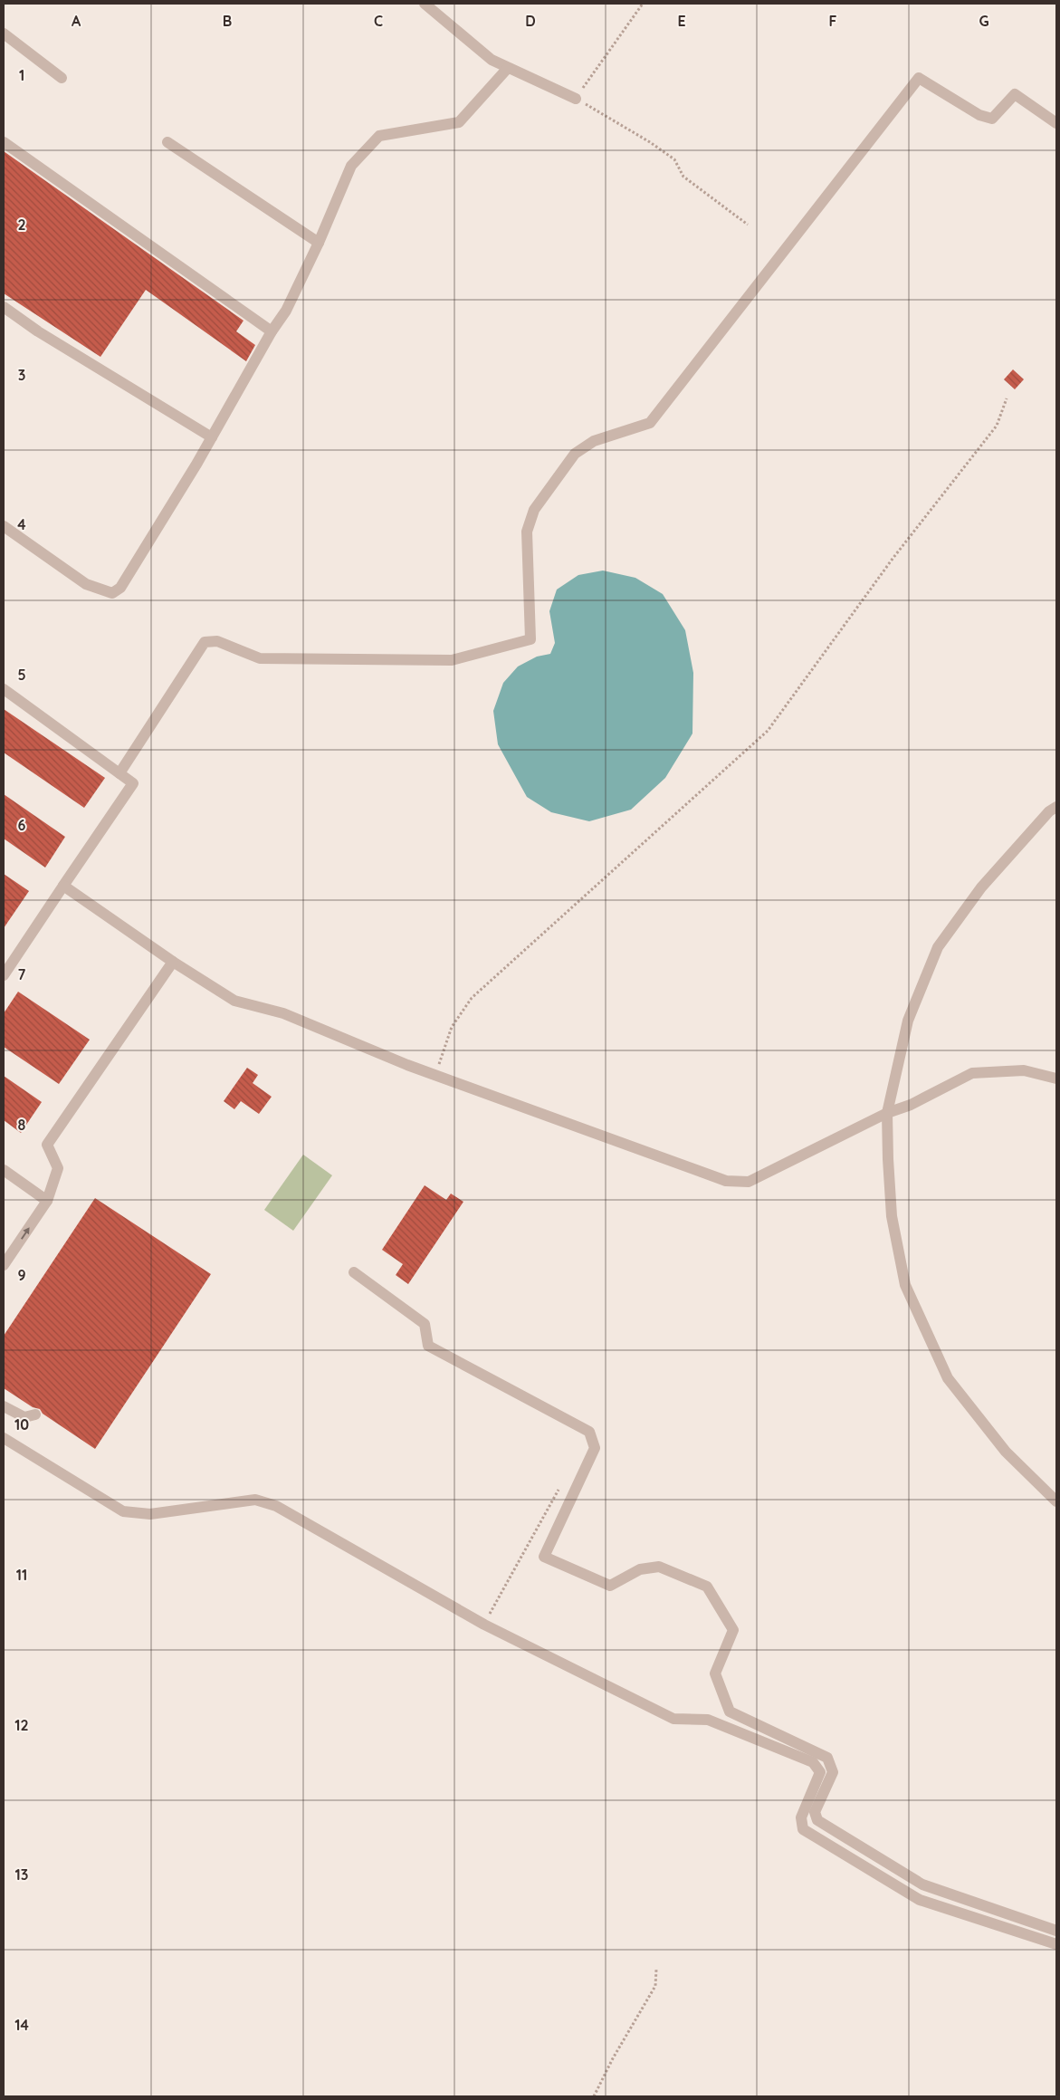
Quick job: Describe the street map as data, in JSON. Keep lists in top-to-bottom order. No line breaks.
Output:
{"grid":{"columns":["A","B","C","D","E","F","G"],"rows":["1","2","3","4","5","6","7","8","9","10","11","12","13","14"]}}
